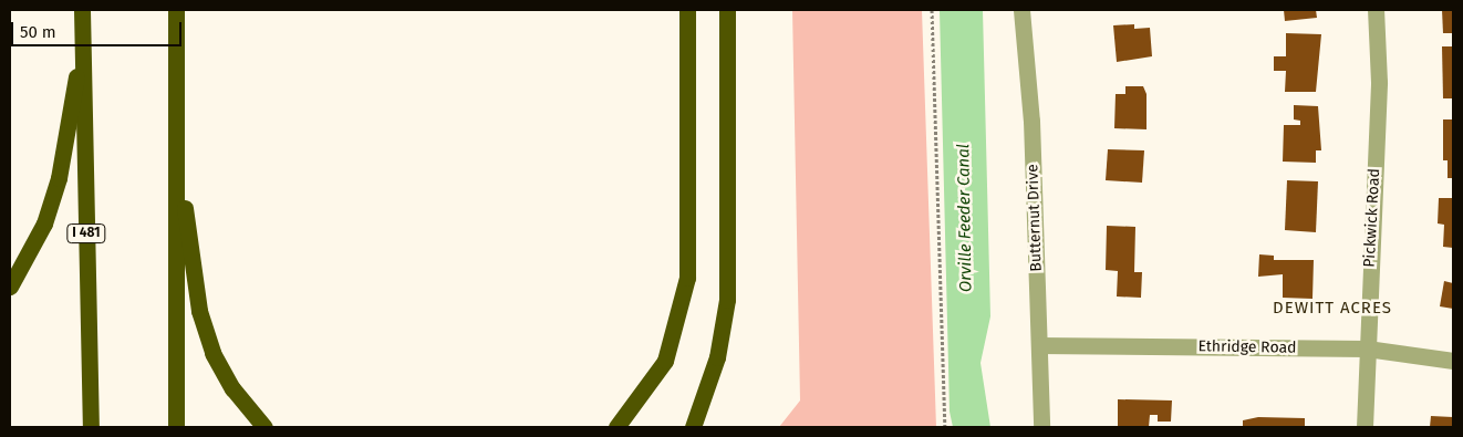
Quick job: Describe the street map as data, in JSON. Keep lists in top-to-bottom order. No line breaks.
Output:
{"streets":{"highway":["I 481"],"street":["Butternut Drive","Pickwick Road","Ethridge Road"]},"crossings":[["Butternut Drive","Ethridge Road"],["Pickwick Road","Ethridge Road"]],"districts":["DEWITT ACRES"],"water":["Orville Feeder Canal"],"scale_bar":"50 m"}
